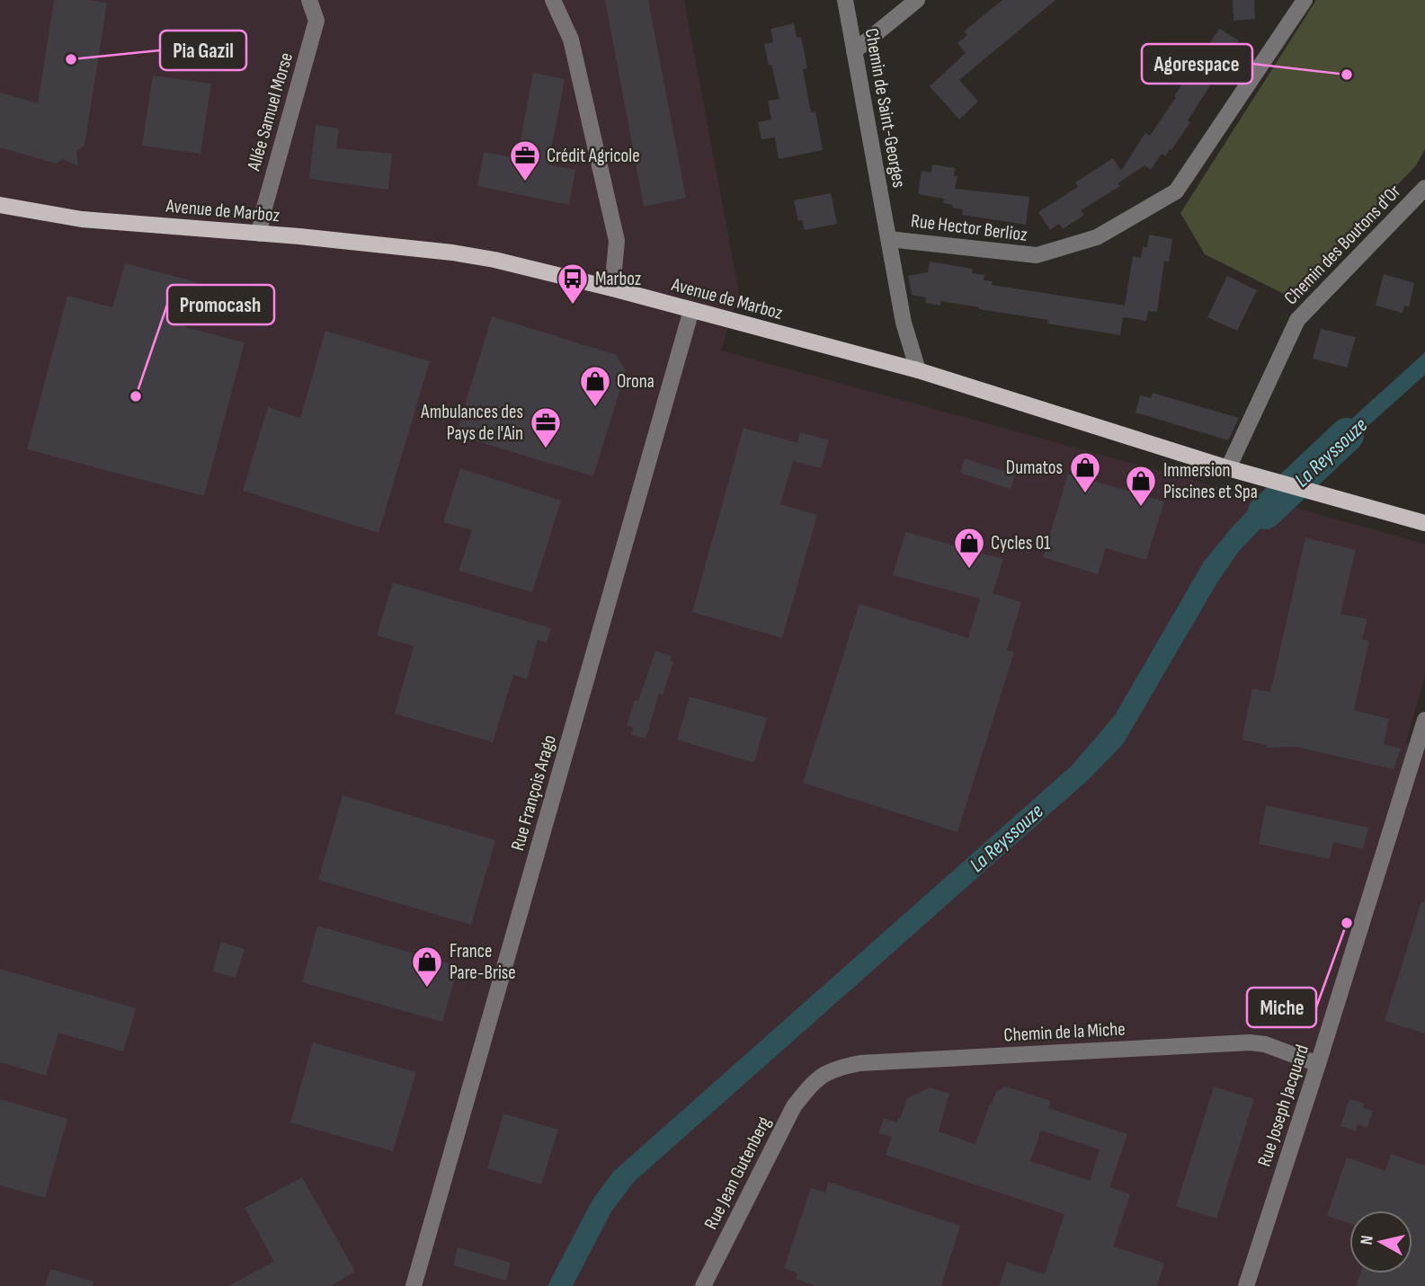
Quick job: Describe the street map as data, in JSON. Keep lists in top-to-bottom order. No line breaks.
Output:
{"streets":{"main road":["Avenue de Marboz"],"street":["Chemin de Saint-Georges","Allée Samuel Morse","Rue Hector Berlioz","Chemin des Boutons d'Or","Rue François Arago","Chemin de la Miche","Rue Joseph Jacquard","Rue Jean Gutenberg"]},"crossings":[["Chemin de Saint-Georges","Avenue de Marboz"],["Chemin de Saint-Georges","Rue Hector Berlioz"],["Allée Samuel Morse","Avenue de Marboz"],["Avenue de Marboz","Chemin des Boutons d'Or"],["Avenue de Marboz","Rue François Arago"],["Chemin de la Miche","Rue Joseph Jacquard"],["Chemin de la Miche","Rue Jean Gutenberg"]],"water":["La Reyssouze"],"places":{"other":["Pia Gazil","Agorespace","Promocash","Miche"],"office":["Crédit Agricole","Ambulances des Pays de l'Ain"],"bus stop":["Marboz"],"shop":["Orona","Dumatos","Immersion Piscines et Spa","Cycles 01","France Pare-Brise"]},"north":"left"}
